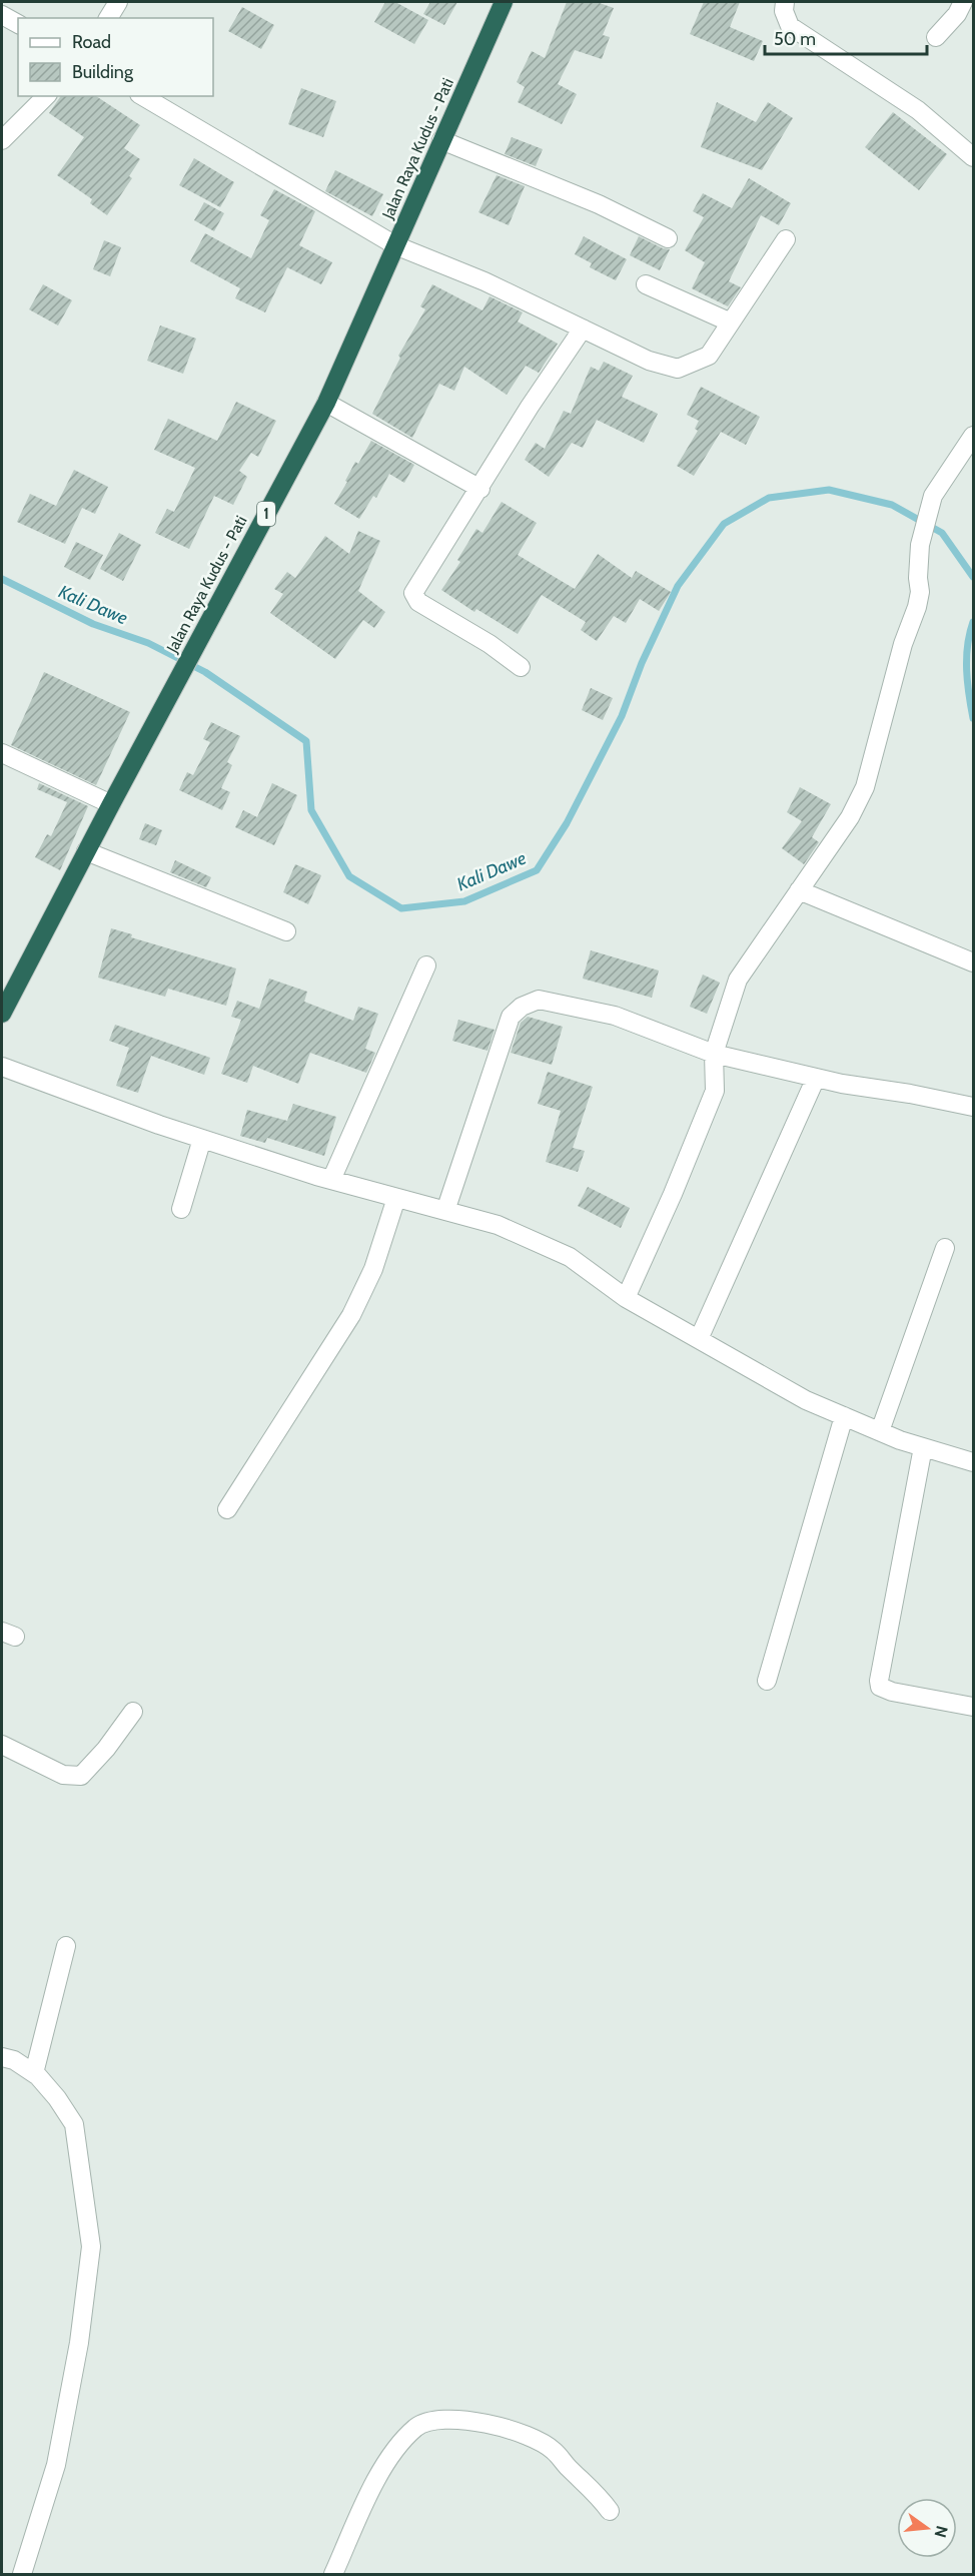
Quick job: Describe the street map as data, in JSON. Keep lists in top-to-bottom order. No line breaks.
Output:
{"streets":{"highway":["Jalan Raya Kudus - Pati","1"]},"water":["Kali Dawe"],"legend":["Road","Building"],"scale_bar":"50 m","north":"right"}
